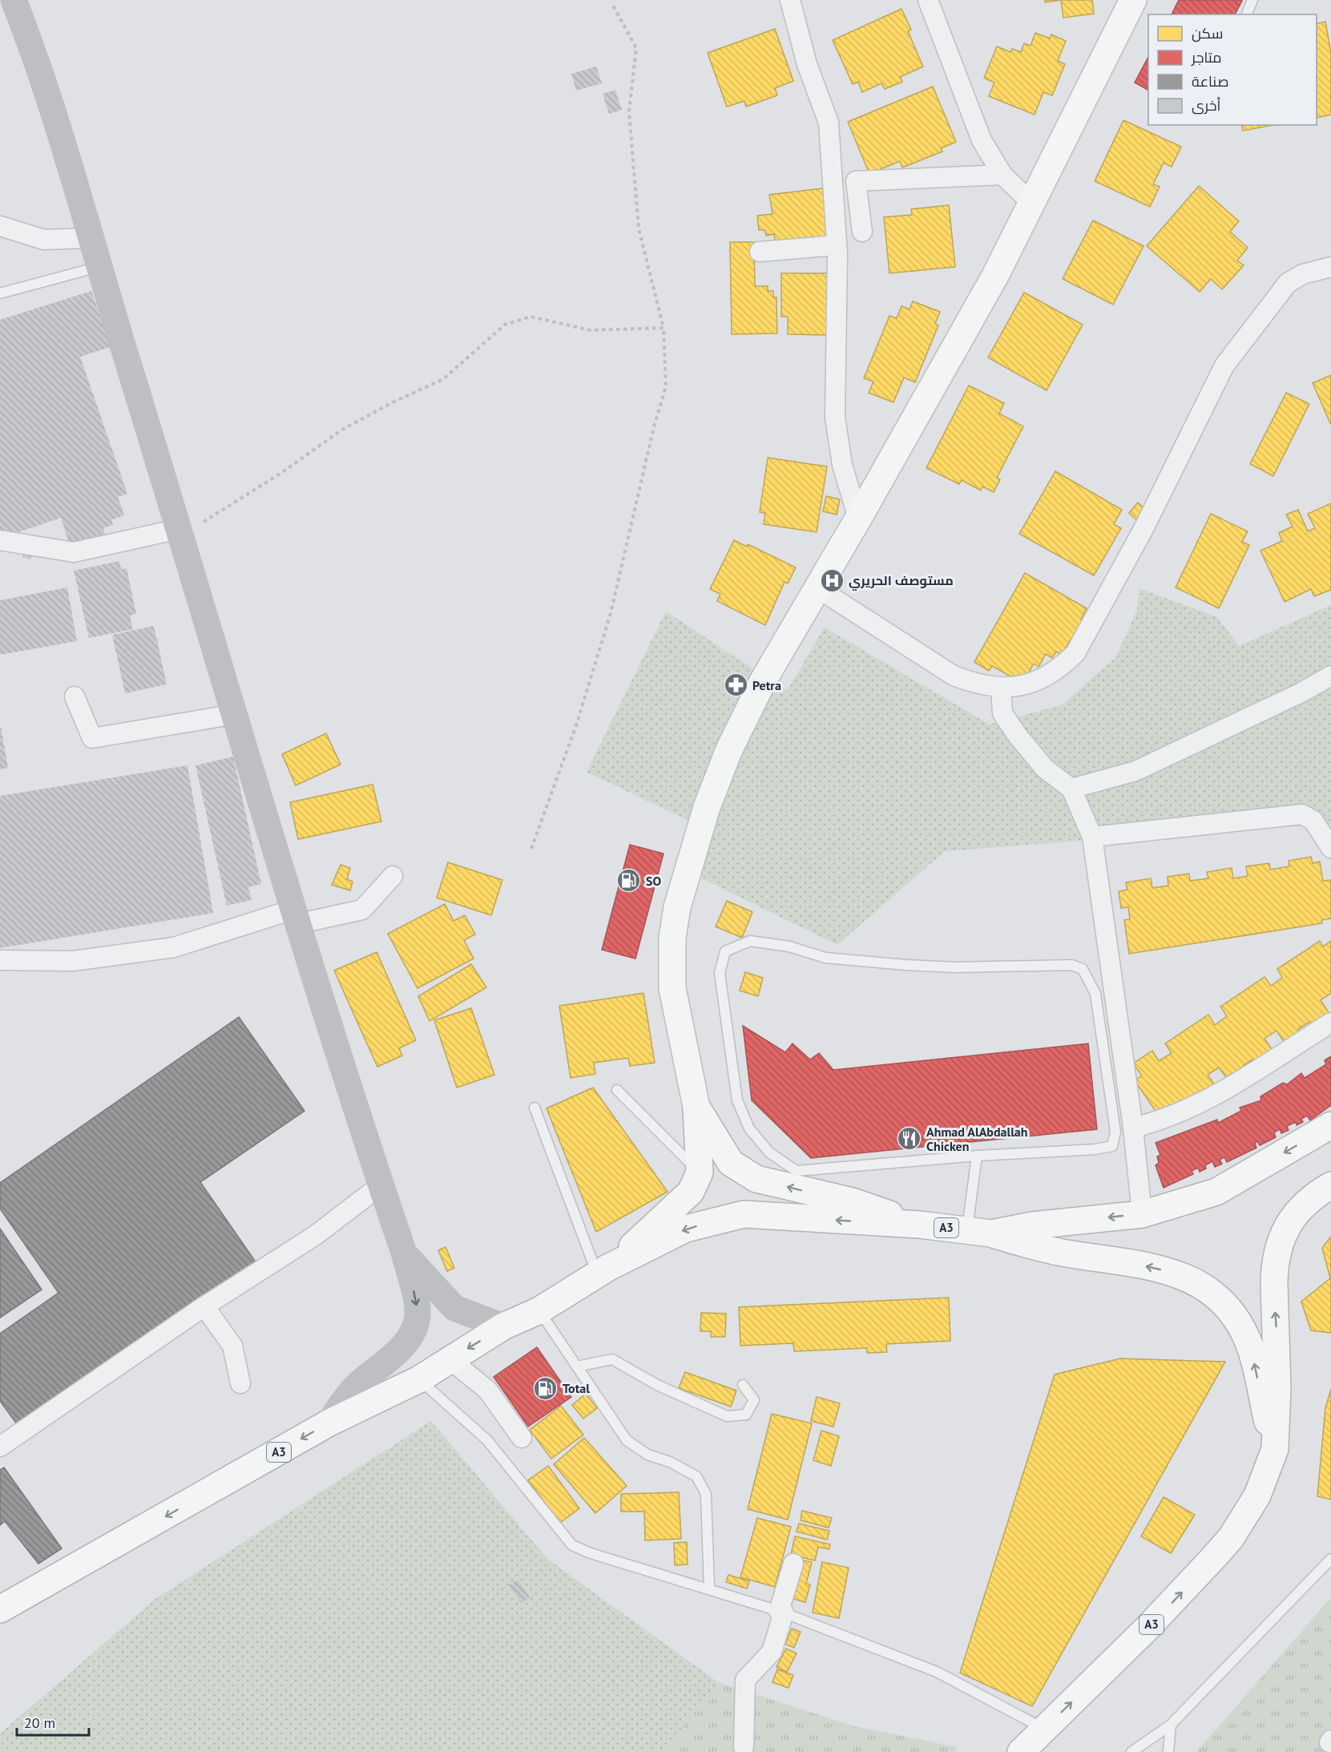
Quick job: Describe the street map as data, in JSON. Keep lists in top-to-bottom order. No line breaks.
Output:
{"streets":{"main road":["A3"]},"places":{"hospital":["مستوصف الحريري"],"pharmacy":["Petra"],"fuel station":["SO","Total"],"restaurant":["Ahmad AlAbdallah Chicken"]},"legend":["سكن","متاجر","صناعة","أخرى"],"scale_bar":"20 m"}
